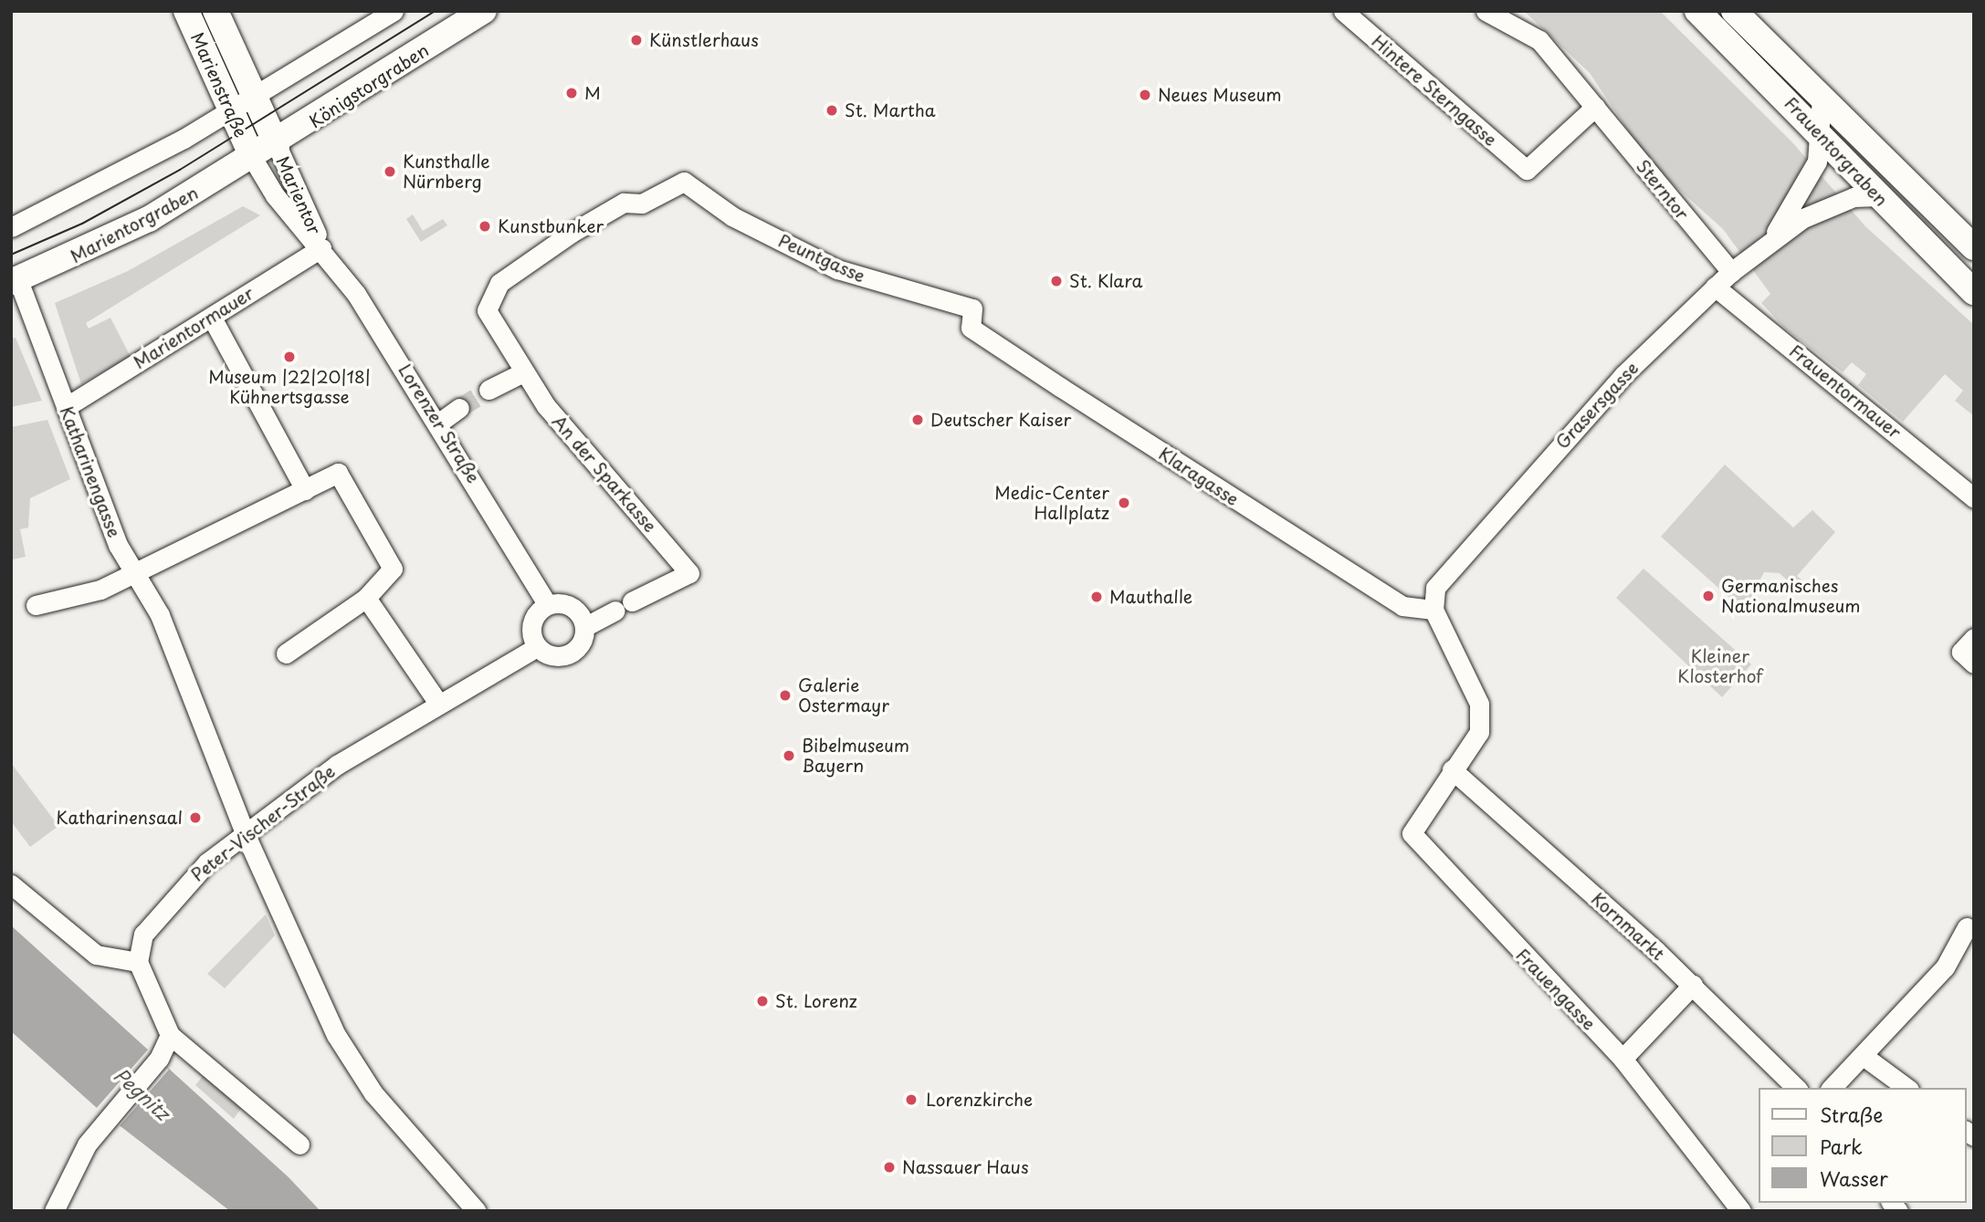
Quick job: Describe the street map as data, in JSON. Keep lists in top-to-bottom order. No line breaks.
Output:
{"streets":{"main road":["Marienstraße","Königstorgraben","Frauentorgraben","Marientorgraben"],"street":["Hintere Sterngasse","Sterntor","Marientor","Peuntgasse","Marientormauer","Frauentormauer","Grasersgasse","Lorenzer Straße","Katharinengasse","An der Sparkasse","Klaragasse","Peter-Vischer-Straße","Kornmarkt","Frauengasse"]},"crossings":[["Marienstraße","Königstorgraben"],["Marienstraße","Marientor"],["Marienstraße","Marientorgraben"],["Königstorgraben","Marientor"],["Königstorgraben","Marientorgraben"],["Hintere Sterngasse","Sterntor"],["Frauentorgraben","Grasersgasse"],["Sterntor","Grasersgasse"],["Marientor","Marientorgraben"],["Marientor","Marientormauer"],["Marientor","Lorenzer Straße"],["Marientorgraben","Katharinengasse"],["Peuntgasse","An der Sparkasse"],["Peuntgasse","Klaragasse"],["Marientormauer","Lorenzer Straße"],["Marientormauer","Katharinengasse"],["Frauentormauer","Grasersgasse"],["Grasersgasse","Klaragasse"],["Lorenzer Straße","An der Sparkasse"],["Lorenzer Straße","Peter-Vischer-Straße"],["Katharinengasse","Peter-Vischer-Straße"],["An der Sparkasse","Peter-Vischer-Straße"],["Kornmarkt","Frauengasse"]],"water":["Pegnitz"],"parks":["Kleiner Klosterhof"],"places":["Künstlerhaus","M","Neues Museum","St. Martha","Kunsthalle Nürnberg","Kunstbunker","St. Klara","Museum |22|20|18| Kühnertsgasse","Deutscher Kaiser","Medic-Center Hallplatz","Germanisches Nationalmuseum","Mauthalle","Galerie Ostermayr","Bibelmuseum Bayern","Katharinensaal","St. Lorenz","Lorenzkirche","Nassauer Haus"],"legend":["Straße","Park","Wasser"]}
